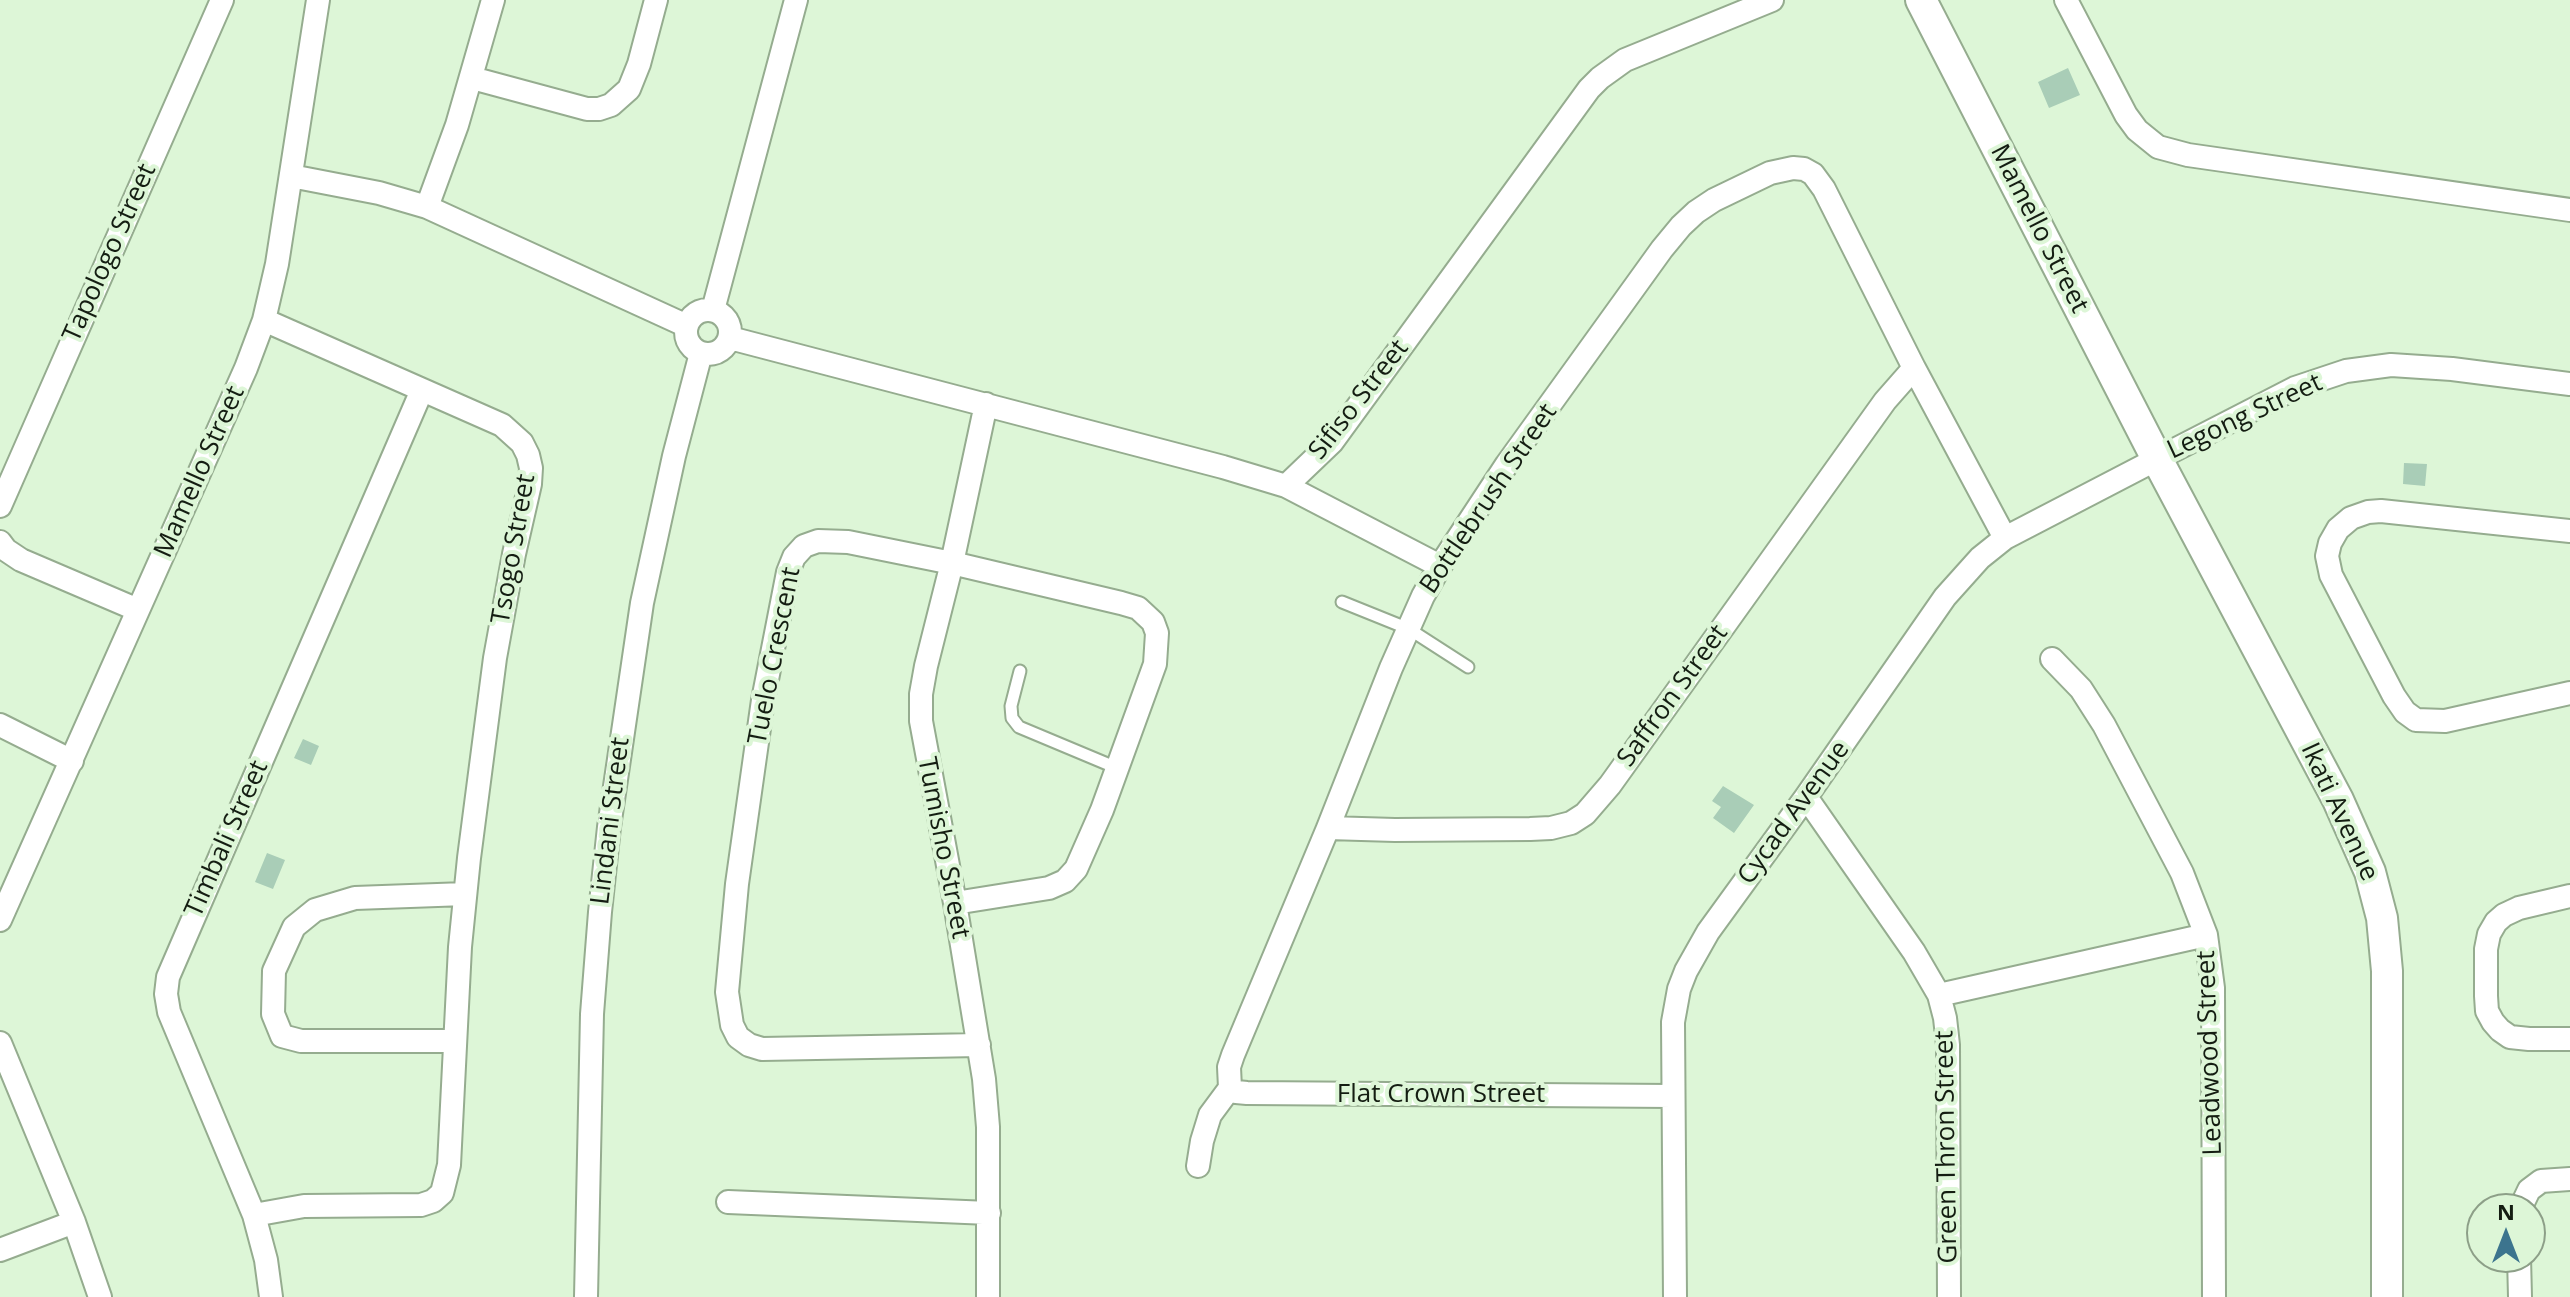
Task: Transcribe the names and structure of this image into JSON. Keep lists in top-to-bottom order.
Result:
{
  "streets": {
    "street": [
      "Mamello Street",
      "Tapologo Street",
      "Sifiso Street",
      "Legong Street",
      "Bottlebrush Street",
      "Tsogo Street",
      "Tuelo Crescent",
      "Saffron Street",
      "Ikati Avenue",
      "Cycad Avenue",
      "Lindani Street",
      "Timbali Street",
      "Tumisho Street",
      "Leadwood Street",
      "Flat Crown Street",
      "Green Thron Street"
    ]
  },
  "crossings": [
    ["Mamello Street", "Legong Street"],
    ["Mamello Street", "Tsogo Street"],
    ["Mamello Street", "Ikati Avenue"],
    ["Mamello Street", "Cycad Avenue"],
    ["Legong Street", "Ikati Avenue"],
    ["Legong Street", "Cycad Avenue"],
    ["Bottlebrush Street", "Saffron Street"],
    ["Bottlebrush Street", "Flat Crown Street"],
    ["Tsogo Street", "Timbali Street"],
    ["Tuelo Crescent", "Tumisho Street"],
    ["Ikati Avenue", "Cycad Avenue"],
    ["Cycad Avenue", "Flat Crown Street"],
    ["Cycad Avenue", "Green Thron Street"]
  ],
  "north": "top"
}
